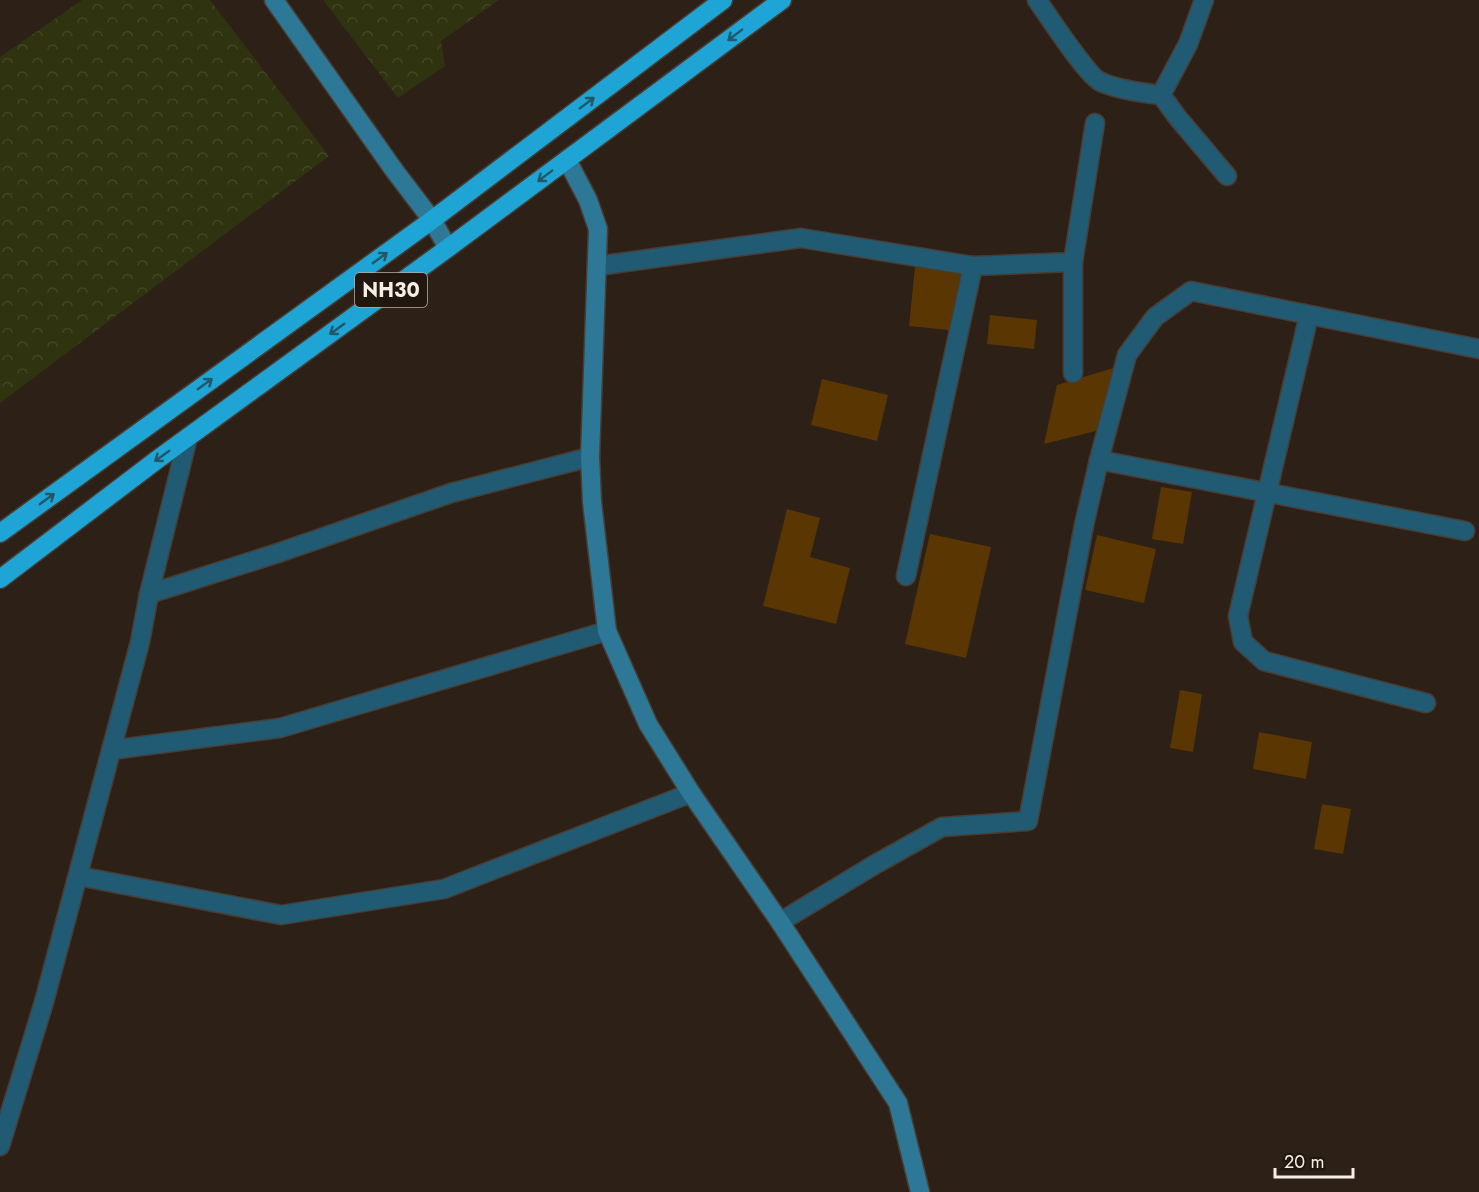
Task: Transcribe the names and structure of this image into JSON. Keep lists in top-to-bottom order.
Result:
{
  "streets": {
    "highway": ["NH30"]
  },
  "scale_bar": "20 m"
}
